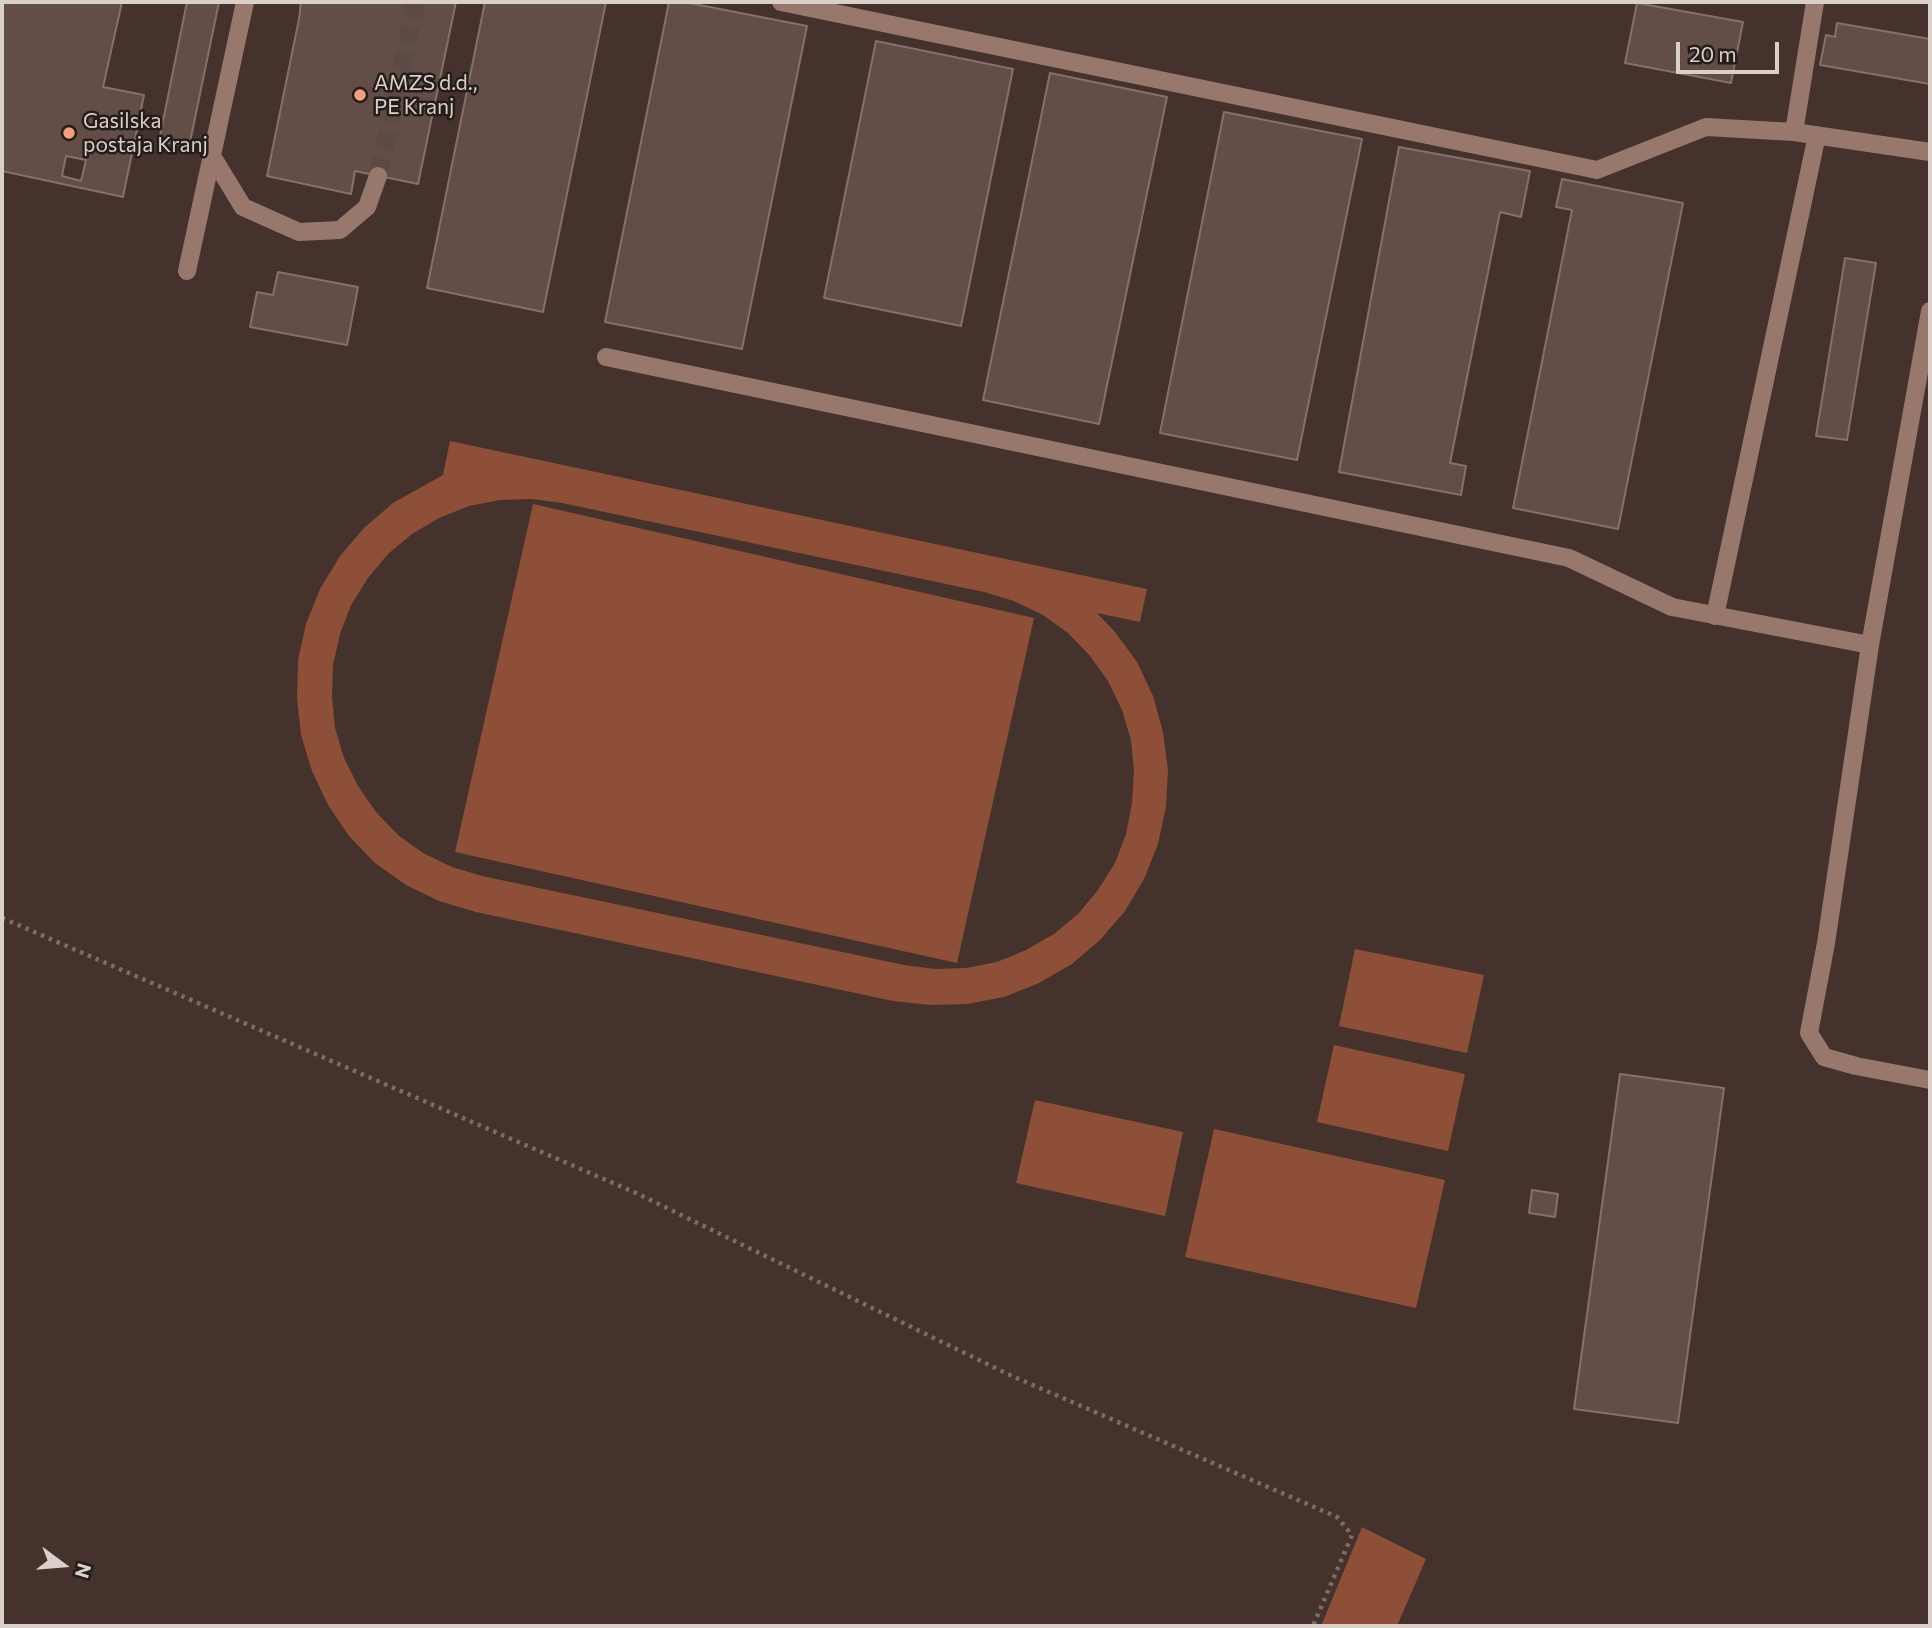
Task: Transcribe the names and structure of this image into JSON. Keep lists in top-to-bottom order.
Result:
{
  "places": ["AMZS d.d., PE Kranj", "Gasilska postaja Kranj"],
  "scale_bar": "20 m",
  "north": "right"
}
